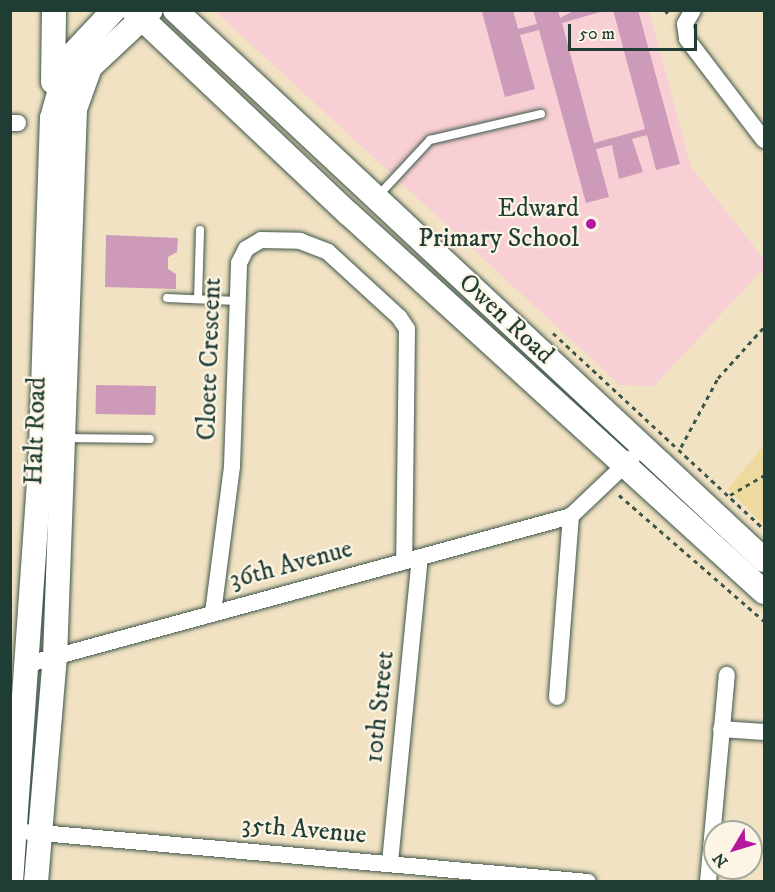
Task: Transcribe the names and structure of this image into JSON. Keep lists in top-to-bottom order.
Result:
{
  "streets": {
    "street": [
      "Owen Road",
      "Cloete Crescent",
      "Halt Road",
      "36th Avenue",
      "10th Street",
      "35th Avenue"
    ]
  },
  "crossings": [
    ["Owen Road", "Halt Road"],
    ["Owen Road", "36th Avenue"],
    ["Cloete Crescent", "36th Avenue"],
    ["Cloete Crescent", "10th Street"],
    ["Halt Road", "36th Avenue"],
    ["Halt Road", "35th Avenue"],
    ["36th Avenue", "10th Street"],
    ["10th Street", "35th Avenue"]
  ],
  "places": ["Edward Primary School"],
  "scale_bar": "50 m",
  "north": "bottom left"
}
